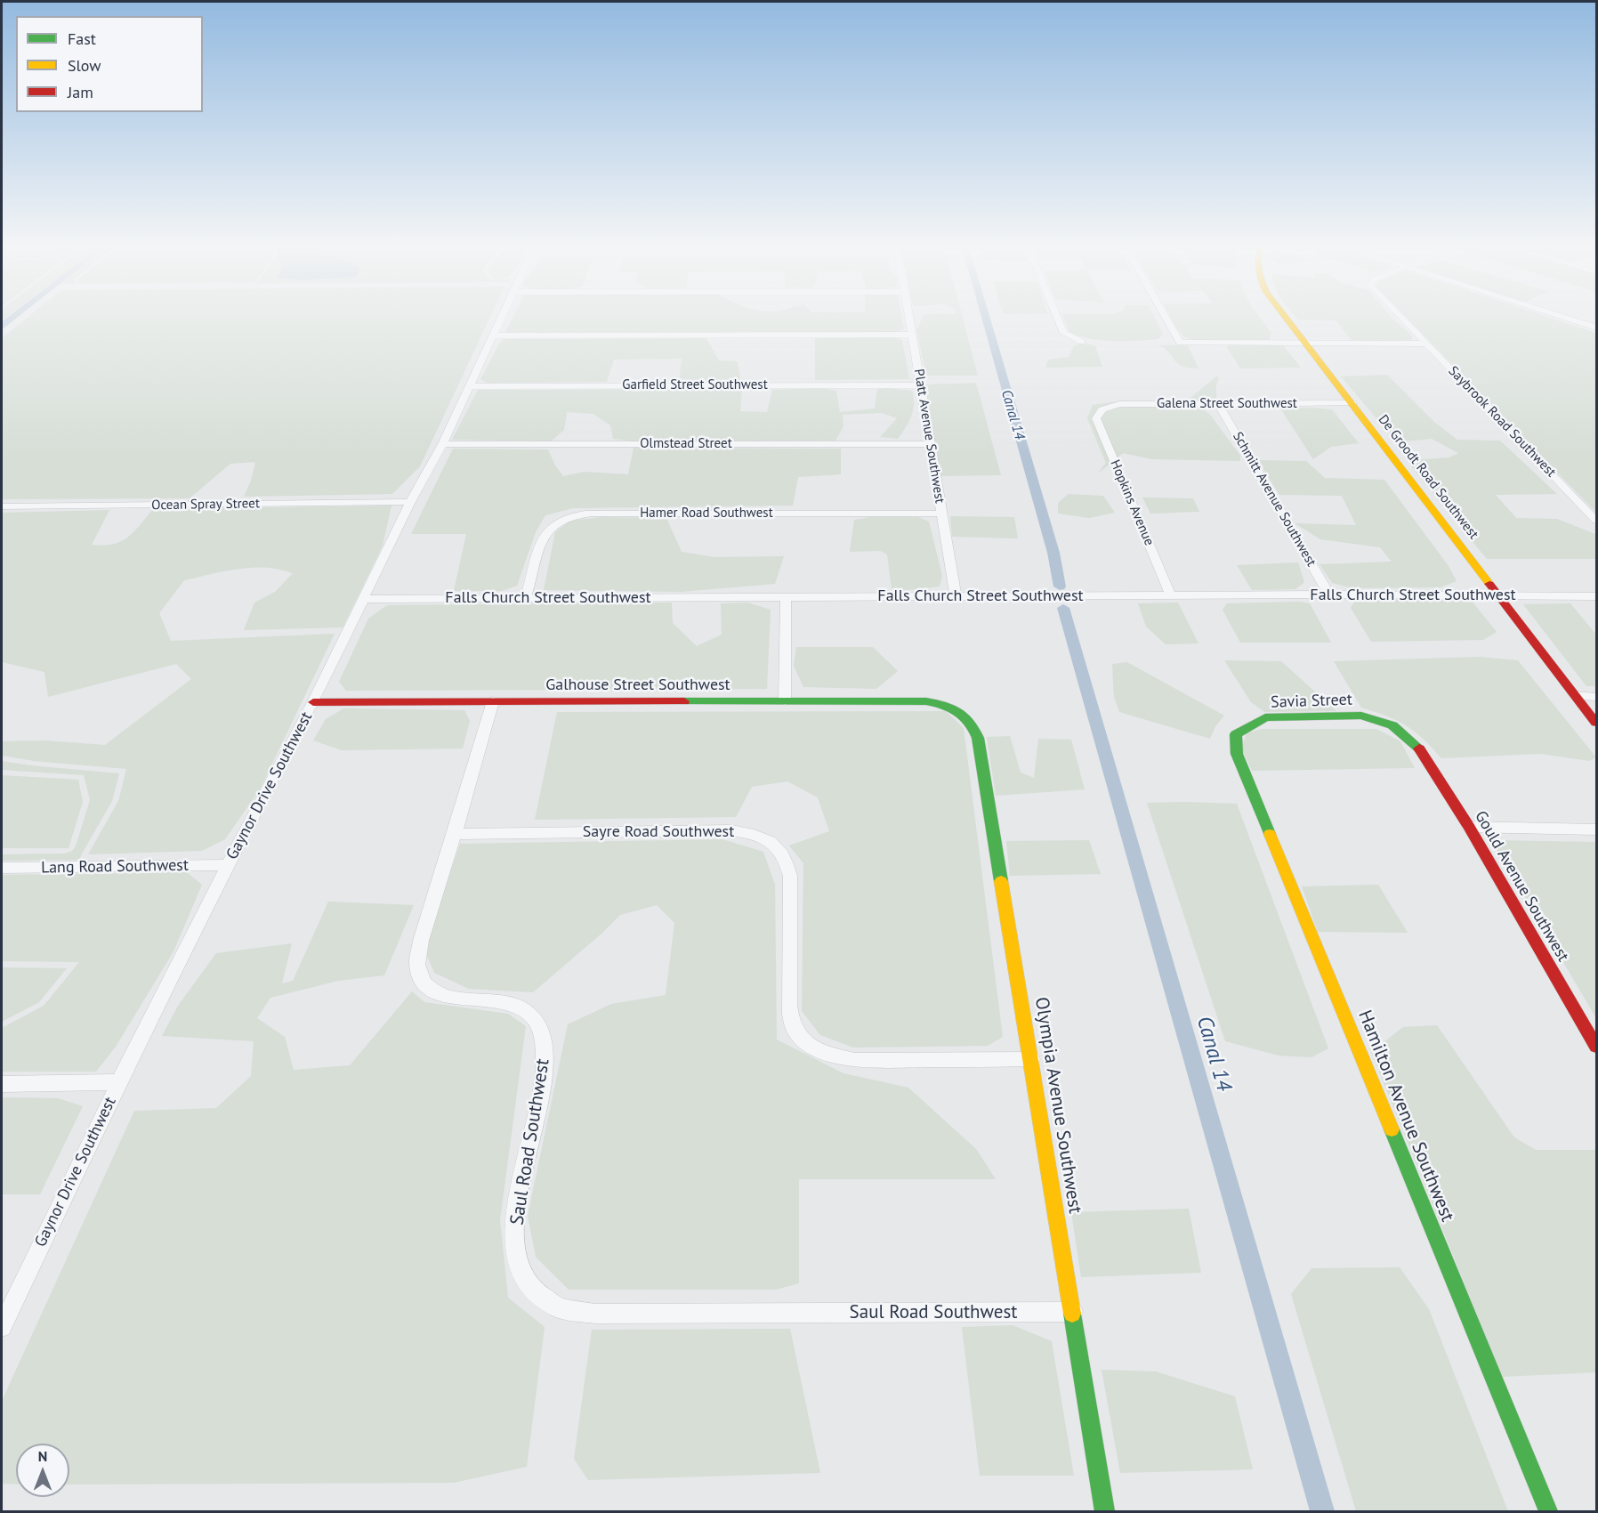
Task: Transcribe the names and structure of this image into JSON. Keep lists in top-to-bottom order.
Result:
{
  "streets": {
    "street": [
      "Garfield Street Southwest",
      "Galena Street Southwest",
      "Saybrook Road Southwest",
      "Platt Avenue Southwest",
      "Olmstead Street",
      "De Groodt Road Southwest",
      "Schmitt Avenue Southwest",
      "Hopkins Avenue",
      "Ocean Spray Street",
      "Hamer Road Southwest",
      "Falls Church Street Southwest",
      "Galhouse Street Southwest",
      "Savia Street",
      "Gaynor Drive Southwest",
      "Sayre Road Southwest",
      "Lang Road Southwest",
      "Gould Avenue Southwest",
      "Olympia Avenue Southwest",
      "Hamilton Avenue Southwest",
      "Saul Road Southwest"
    ]
  },
  "crossings": [
    ["Garfield Street Southwest", "Platt Avenue Southwest"],
    ["Garfield Street Southwest", "Gaynor Drive Southwest"],
    ["Galena Street Southwest", "De Groodt Road Southwest"],
    ["Galena Street Southwest", "Schmitt Avenue Southwest"],
    ["Galena Street Southwest", "Hopkins Avenue"],
    ["Platt Avenue Southwest", "Olmstead Street"],
    ["Platt Avenue Southwest", "Hamer Road Southwest"],
    ["Platt Avenue Southwest", "Falls Church Street Southwest"],
    ["Olmstead Street", "Gaynor Drive Southwest"],
    ["De Groodt Road Southwest", "Falls Church Street Southwest"],
    ["Schmitt Avenue Southwest", "Falls Church Street Southwest"],
    ["Hopkins Avenue", "Falls Church Street Southwest"],
    ["Ocean Spray Street", "Gaynor Drive Southwest"],
    ["Hamer Road Southwest", "Falls Church Street Southwest"],
    ["Falls Church Street Southwest", "Gaynor Drive Southwest"],
    ["Galhouse Street Southwest", "Gaynor Drive Southwest"],
    ["Galhouse Street Southwest", "Olympia Avenue Southwest"],
    ["Galhouse Street Southwest", "Saul Road Southwest"],
    ["Savia Street", "Gould Avenue Southwest"],
    ["Savia Street", "Hamilton Avenue Southwest"],
    ["Gaynor Drive Southwest", "Lang Road Southwest"],
    ["Sayre Road Southwest", "Olympia Avenue Southwest"],
    ["Sayre Road Southwest", "Saul Road Southwest"],
    ["Olympia Avenue Southwest", "Saul Road Southwest"]
  ],
  "water": ["Canal 14"],
  "legend": ["Fast", "Slow", "Jam"],
  "north": "top"
}
